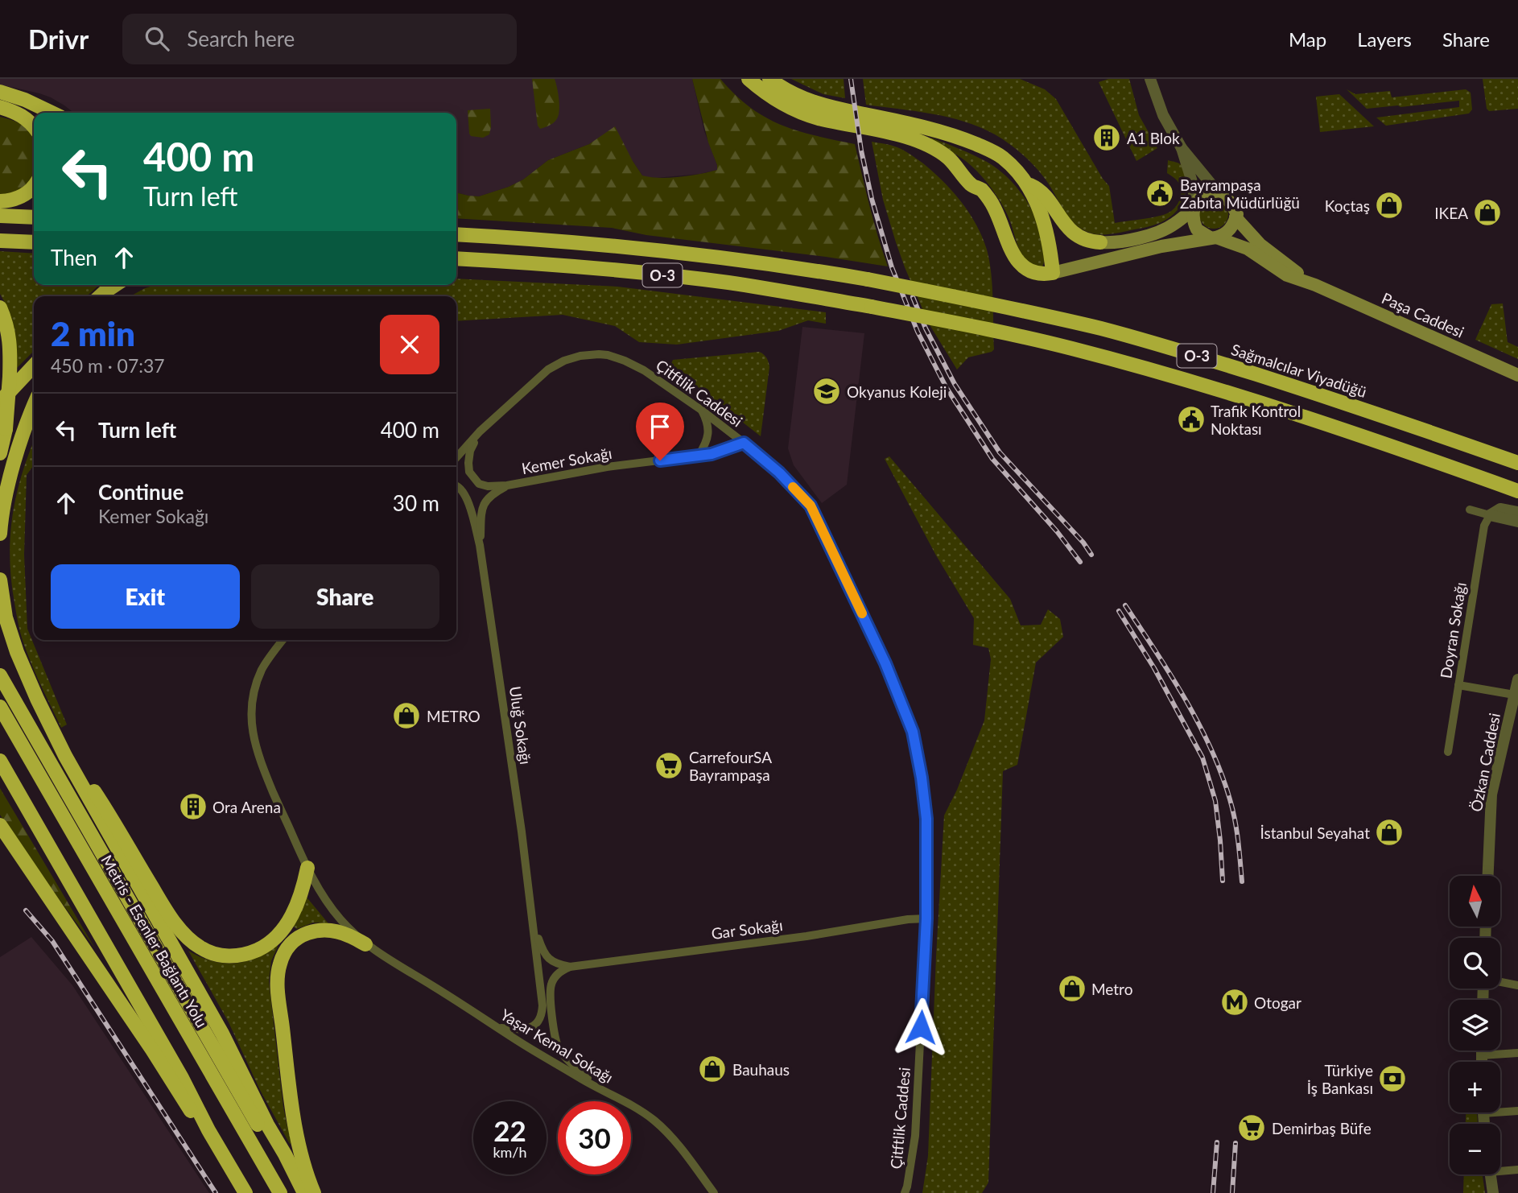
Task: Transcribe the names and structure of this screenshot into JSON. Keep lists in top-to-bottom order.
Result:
{
  "streets": {
    "highway": ["O-3", "Sağmalcılar Viyadüğü", "Metris - Esenler Bağlantı Yolu"],
    "main road": ["Paşa Caddesi"],
    "street": [
      "Çitftlik Caddesi",
      "Kemer Sokağı",
      "Doyran Sokağı",
      "Uluğ Sokağı",
      "Özkan Caddesi",
      "Gar Sokağı",
      "Yaşar Kemal Sokağı"
    ]
  },
  "crossings": [
    ["Çitftlik Caddesi", "Kemer Sokağı"],
    ["Çitftlik Caddesi", "Gar Sokağı"]
  ],
  "places": {
    "building": ["A1 Blok", "Ora Arena"],
    "public building": ["Bayrampaşa Zabıta Müdürlüğü", "Trafik Kontrol Noktası"],
    "shop": [
      "Koçtaş",
      "IKEA",
      "METRO",
      "İstanbul Seyahat",
      "Metro",
      "Bauhaus"
    ],
    "school or university": ["Okyanus Koleji"],
    "supermarket": ["CarrefourSA Bayrampaşa", "Demirbaş Büfe"],
    "metro station": ["Otogar"],
    "bank": ["Türkiye İş Bankası"]
  },
  "north": "top",
  "page": {
    "header": "Drivr",
    "search": "Search here",
    "nav": ["Map", "Layers", "Share"],
    "turn": ["400 m", "Turn left"],
    "then": "Then",
    "heading": ["2 min", "450 m · 07:37"],
    "list": [
      {
        "name": "Turn left",
        "value": "400 m"
      },
      {
        "name": "Continue",
        "note": "Kemer Sokağı",
        "value": "30 m"
      }
    ],
    "buttons": ["Exit", "Share"],
    "map_buttons": ["+", "−"],
    "speed": "22 km/h",
    "limit": "30"
  }
}
